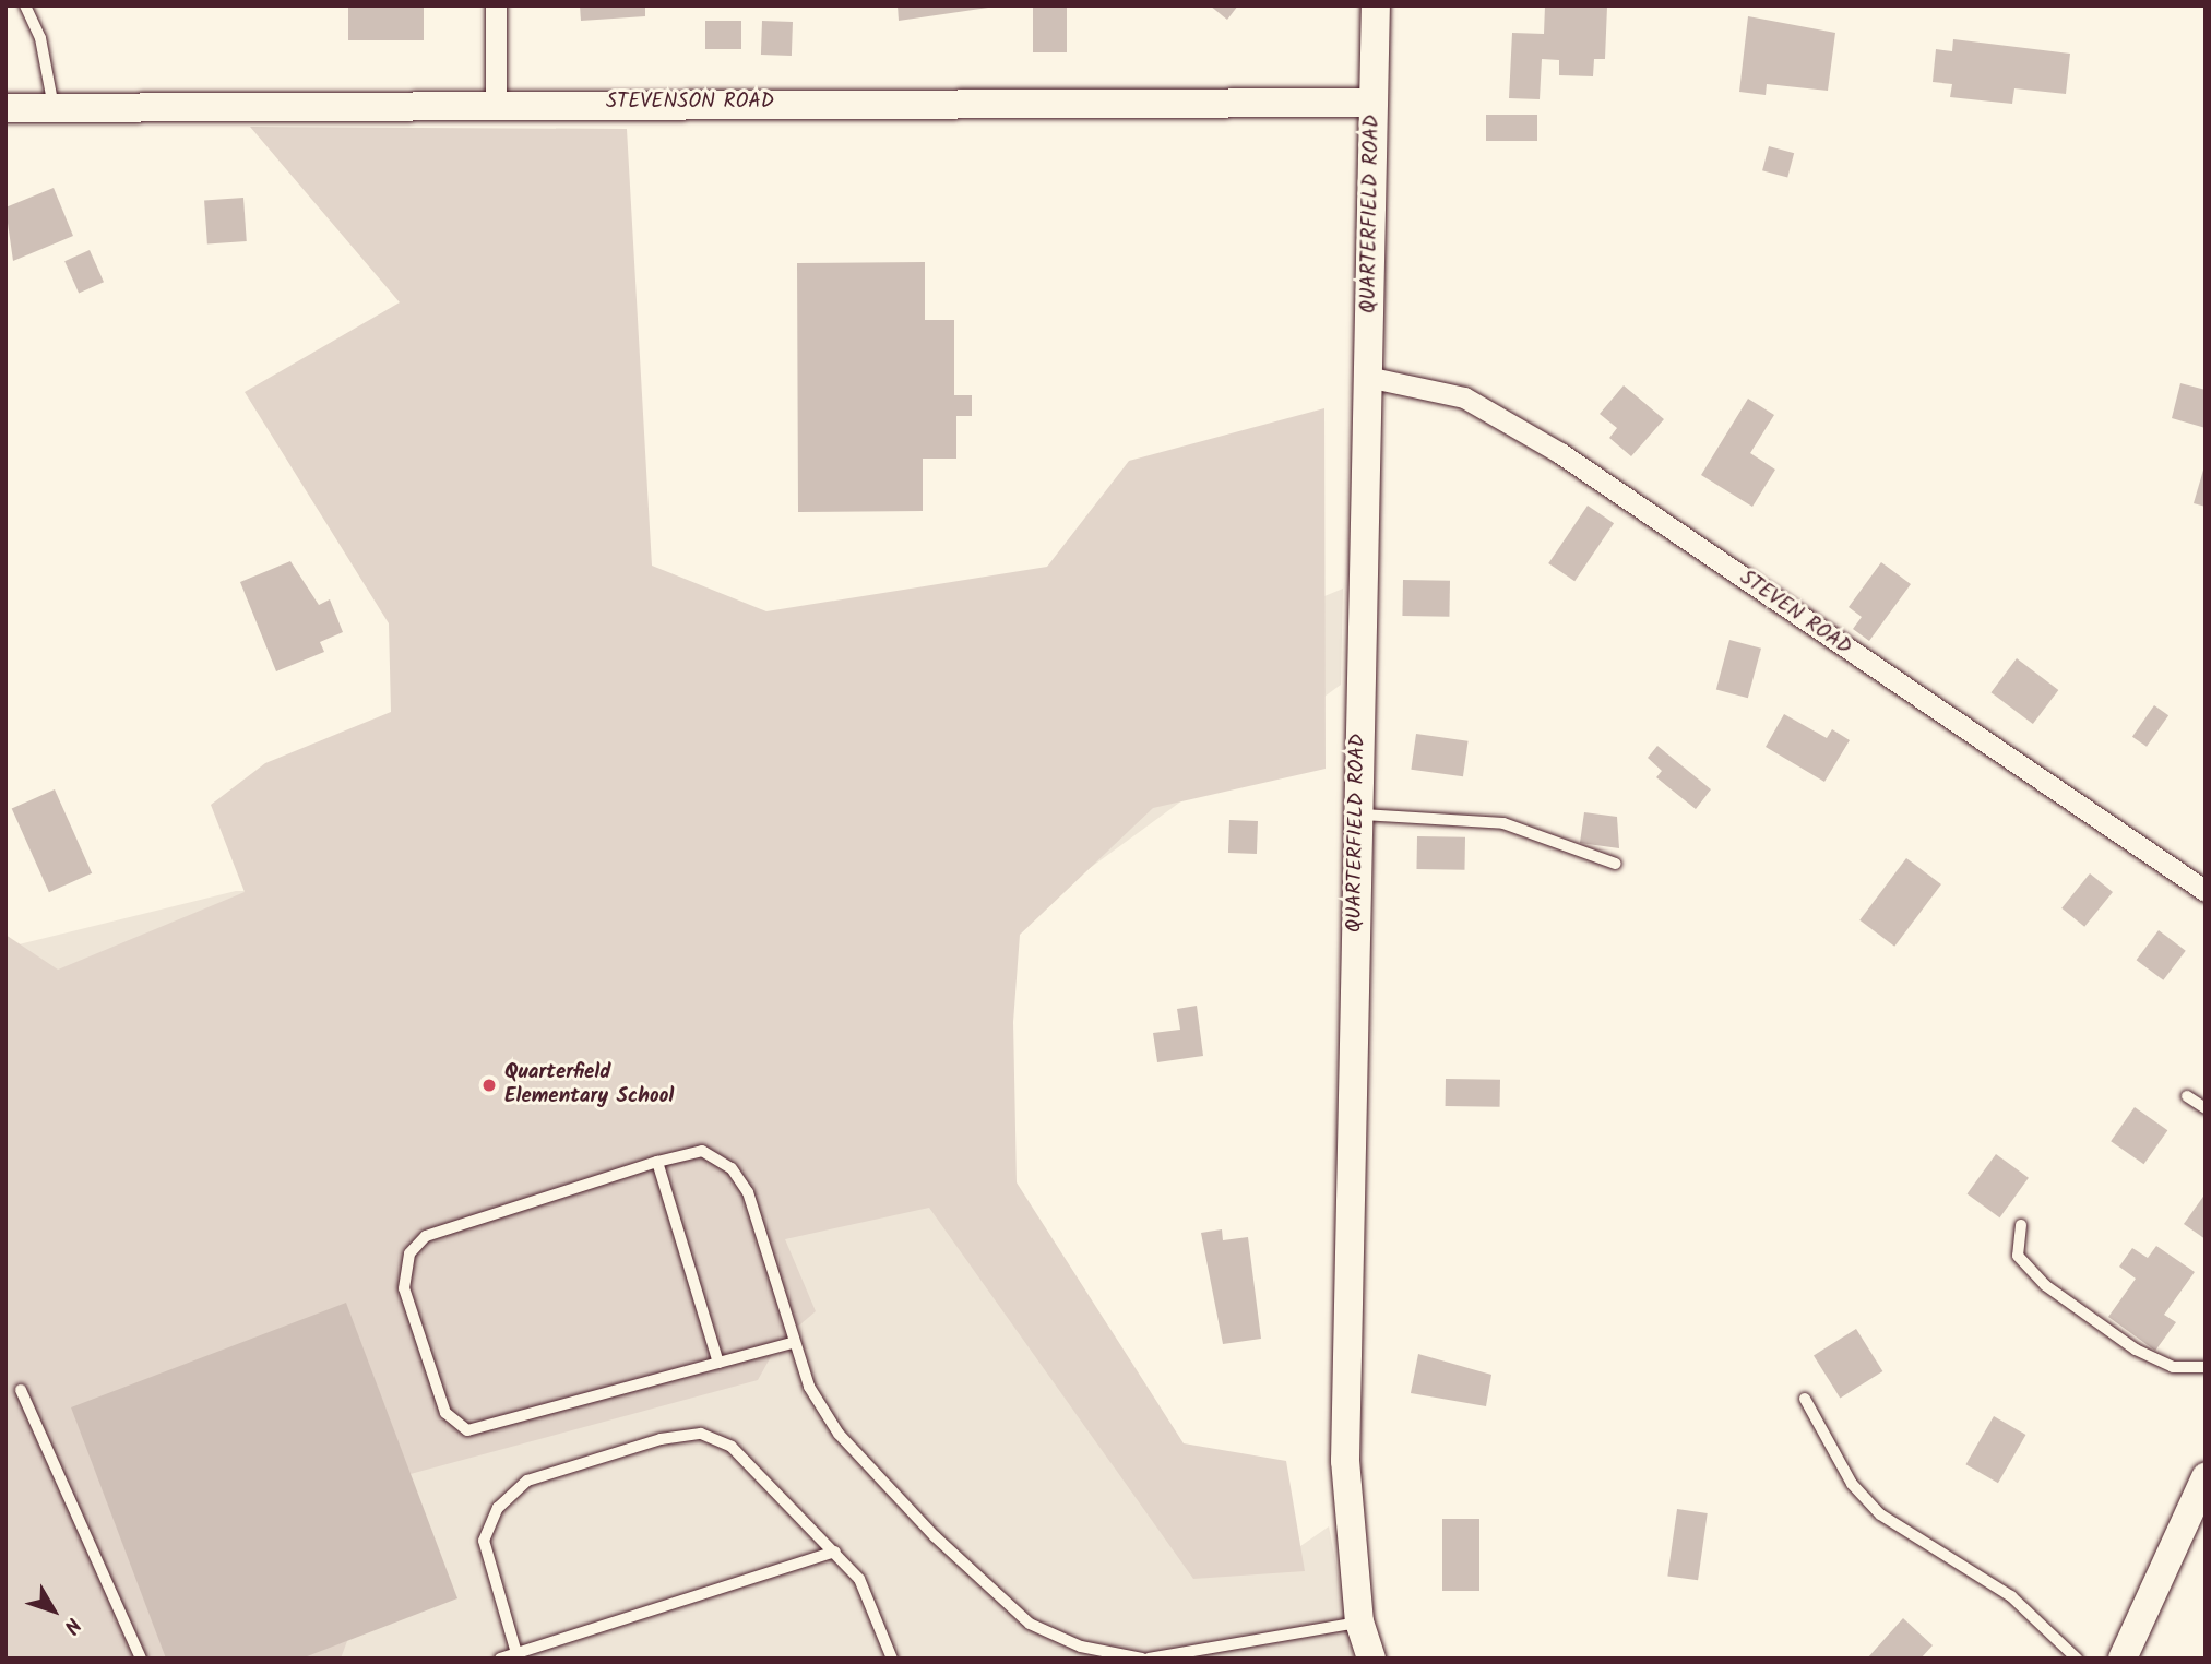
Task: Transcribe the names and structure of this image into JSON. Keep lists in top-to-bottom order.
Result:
{
  "streets": {
    "street": ["STEVENSON ROAD", "QUARTERFIELD ROAD", "STEVEN ROAD"]
  },
  "crossings": [
    ["STEVENSON ROAD", "QUARTERFIELD ROAD"],
    ["QUARTERFIELD ROAD", "STEVEN ROAD"]
  ],
  "places": ["Quarterfield Elementary School"],
  "north": "bottom right"
}
